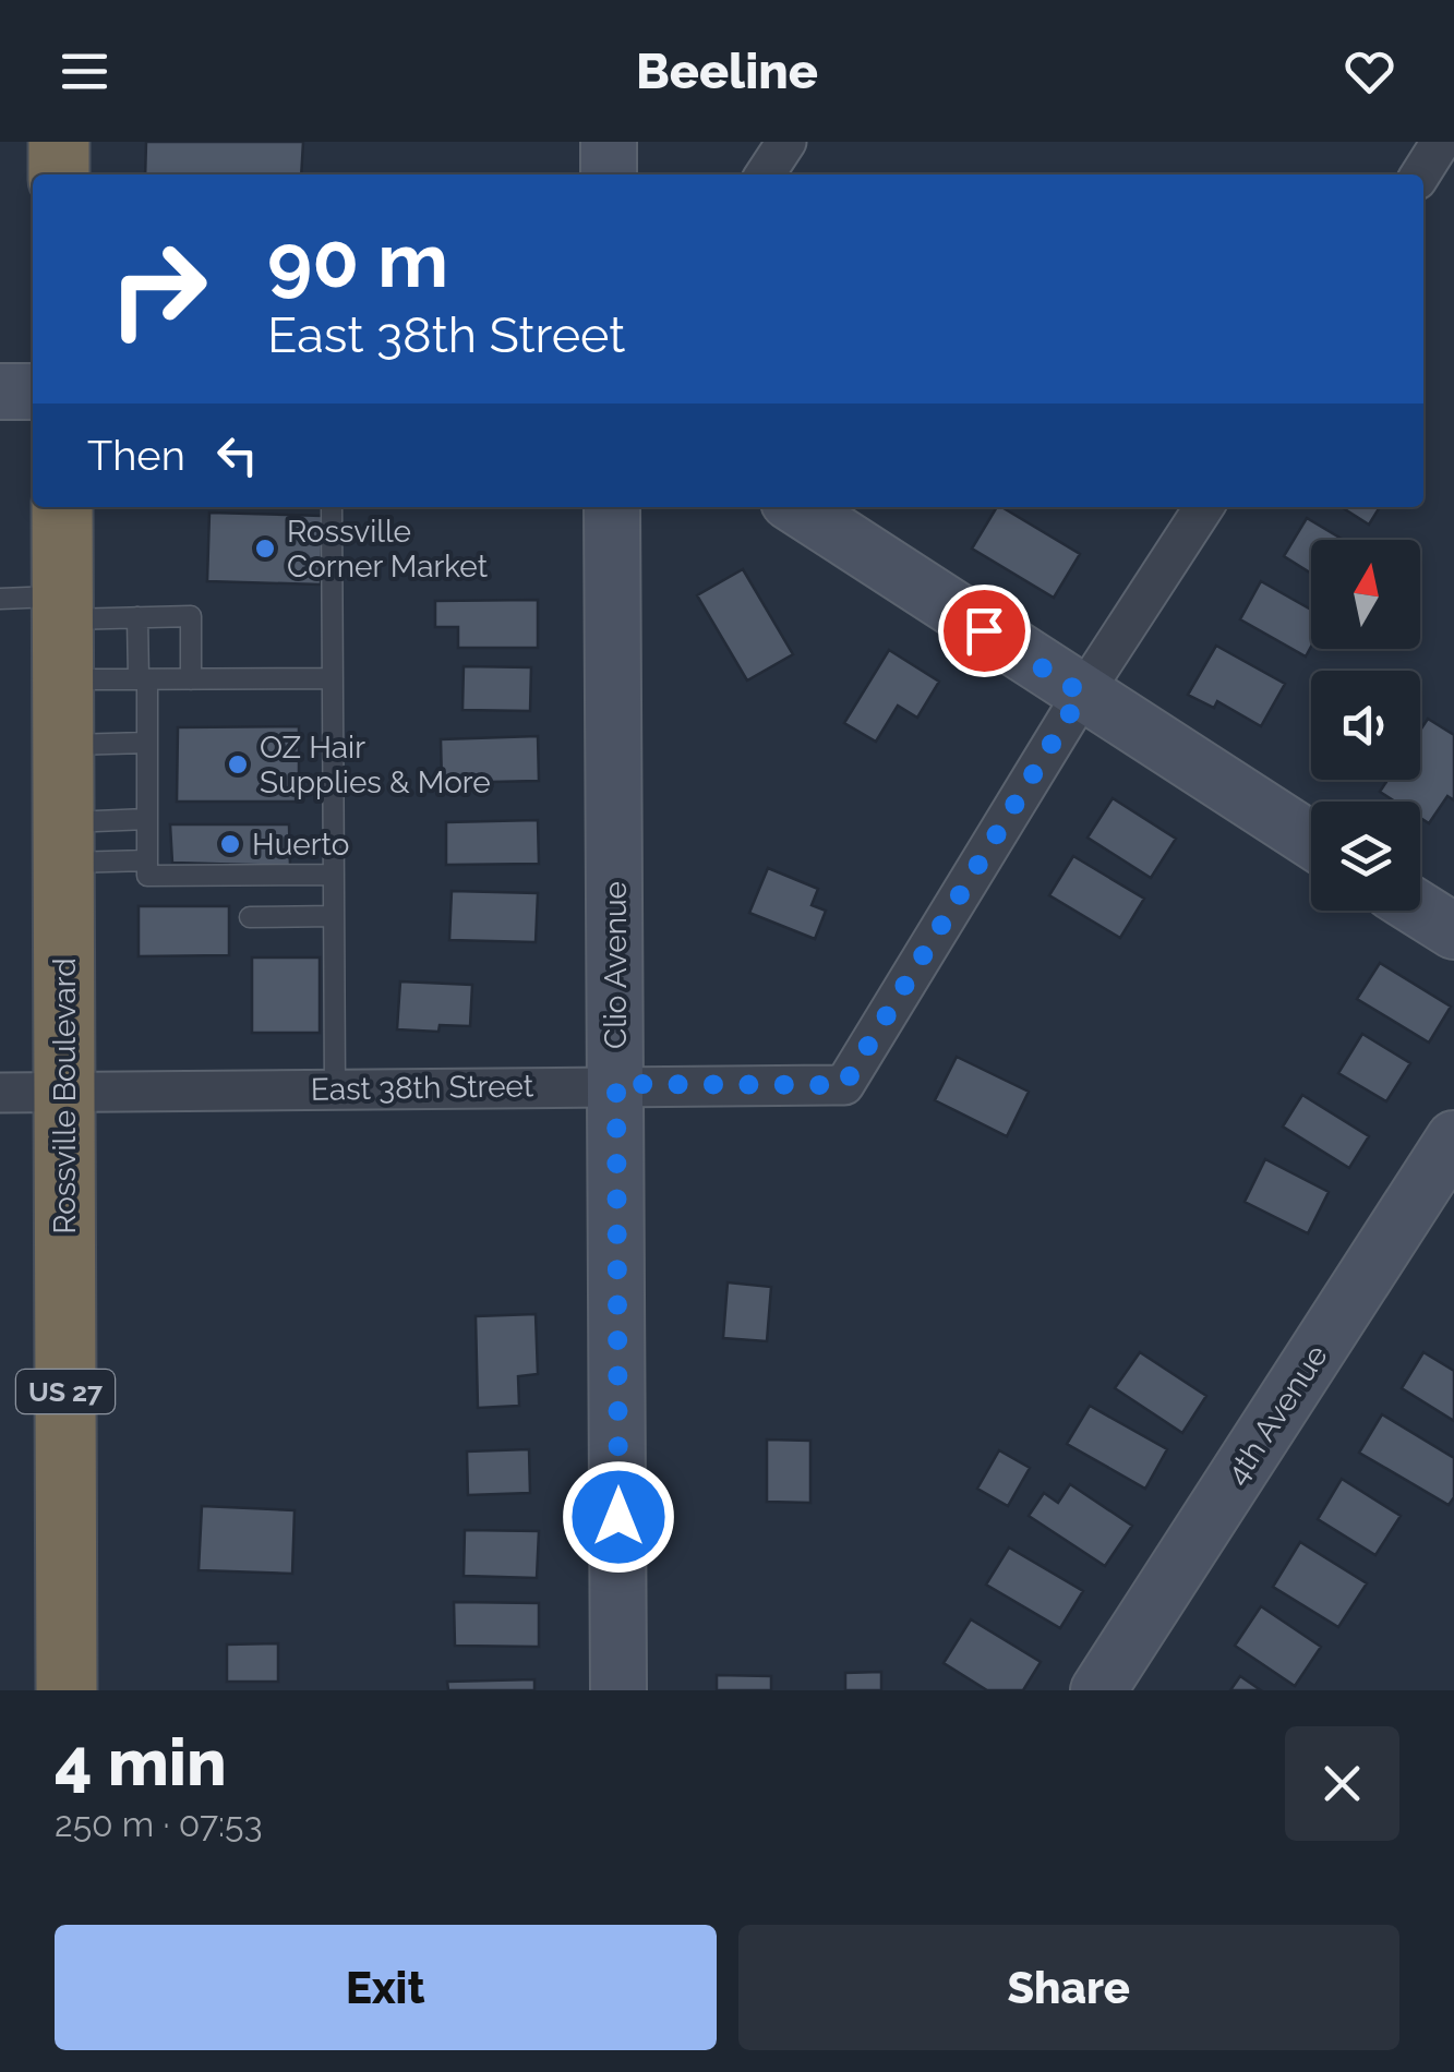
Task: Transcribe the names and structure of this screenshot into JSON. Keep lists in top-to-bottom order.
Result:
{
  "streets": {
    "highway": ["Rossville Boulevard", "US 27"],
    "street": ["Clio Avenue", "East 38th Street", "4th Avenue"]
  },
  "crossings": [
    ["Clio Avenue", "East 38th Street"],
    ["East 38th Street", "Rossville Boulevard"]
  ],
  "places": ["Rossville Corner Market", "OZ Hair Supplies & More", "Huerto"],
  "north": "top",
  "page": {
    "header": "Beeline",
    "turn": ["90 m", "East 38th Street"],
    "then": "Then",
    "heading": ["4 min", "250 m · 07:53"],
    "buttons": ["Exit", "Share"]
  }
}
